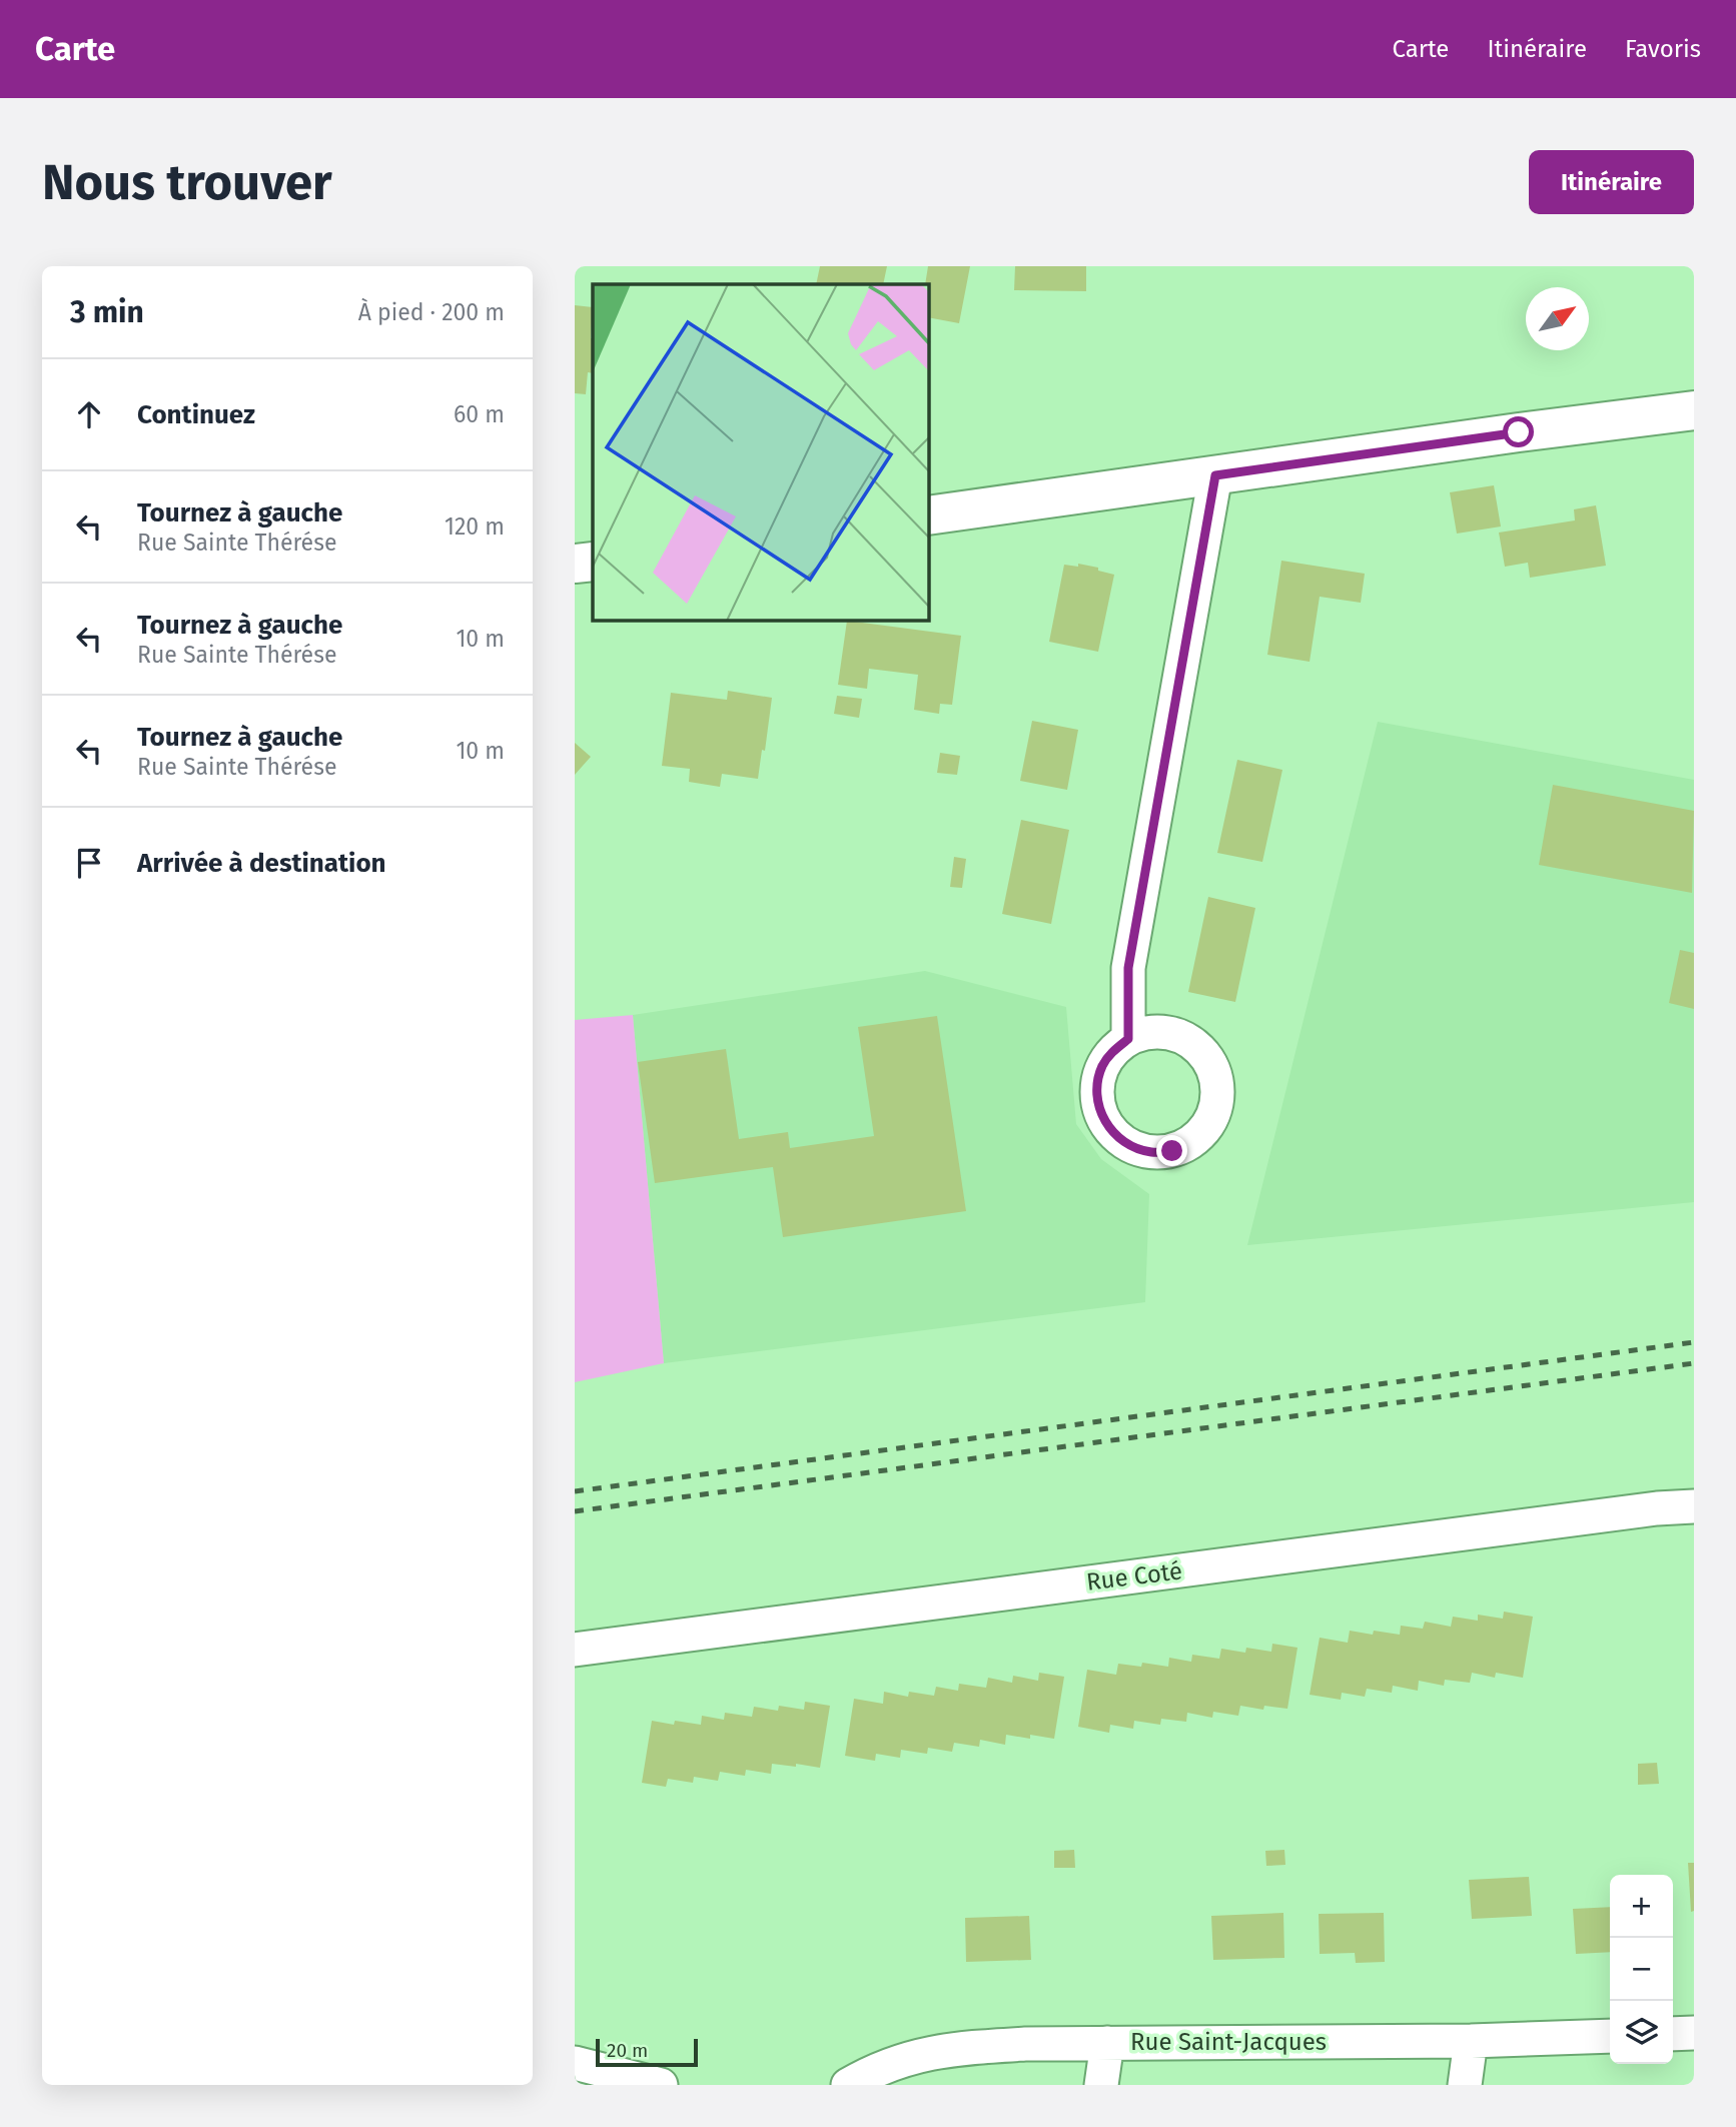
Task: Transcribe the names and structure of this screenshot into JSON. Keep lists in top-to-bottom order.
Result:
{
  "streets": {
    "street": ["Rue Coté", "Rue Saint-Jacques"]
  },
  "scale_bar": "20 m",
  "north": "top right",
  "page": {
    "header": "Carte",
    "nav": ["Carte", "Itinéraire", "Favoris"],
    "buttons": "Itinéraire",
    "title": "Nous trouver",
    "heading": ["3 min", "À pied · 200 m"],
    "list": [
      ["Continuez", "60 m"],
      ["Tournez à gauche", "Rue Sainte Thérése", "120 m"],
      ["Tournez à gauche", "Rue Sainte Thérése", "10 m"],
      ["Tournez à gauche", "Rue Sainte Thérése", "10 m"],
      "Arrivée à destination"
    ],
    "map_buttons": ["+", "−"],
    "scale": "20 m"
  }
}
